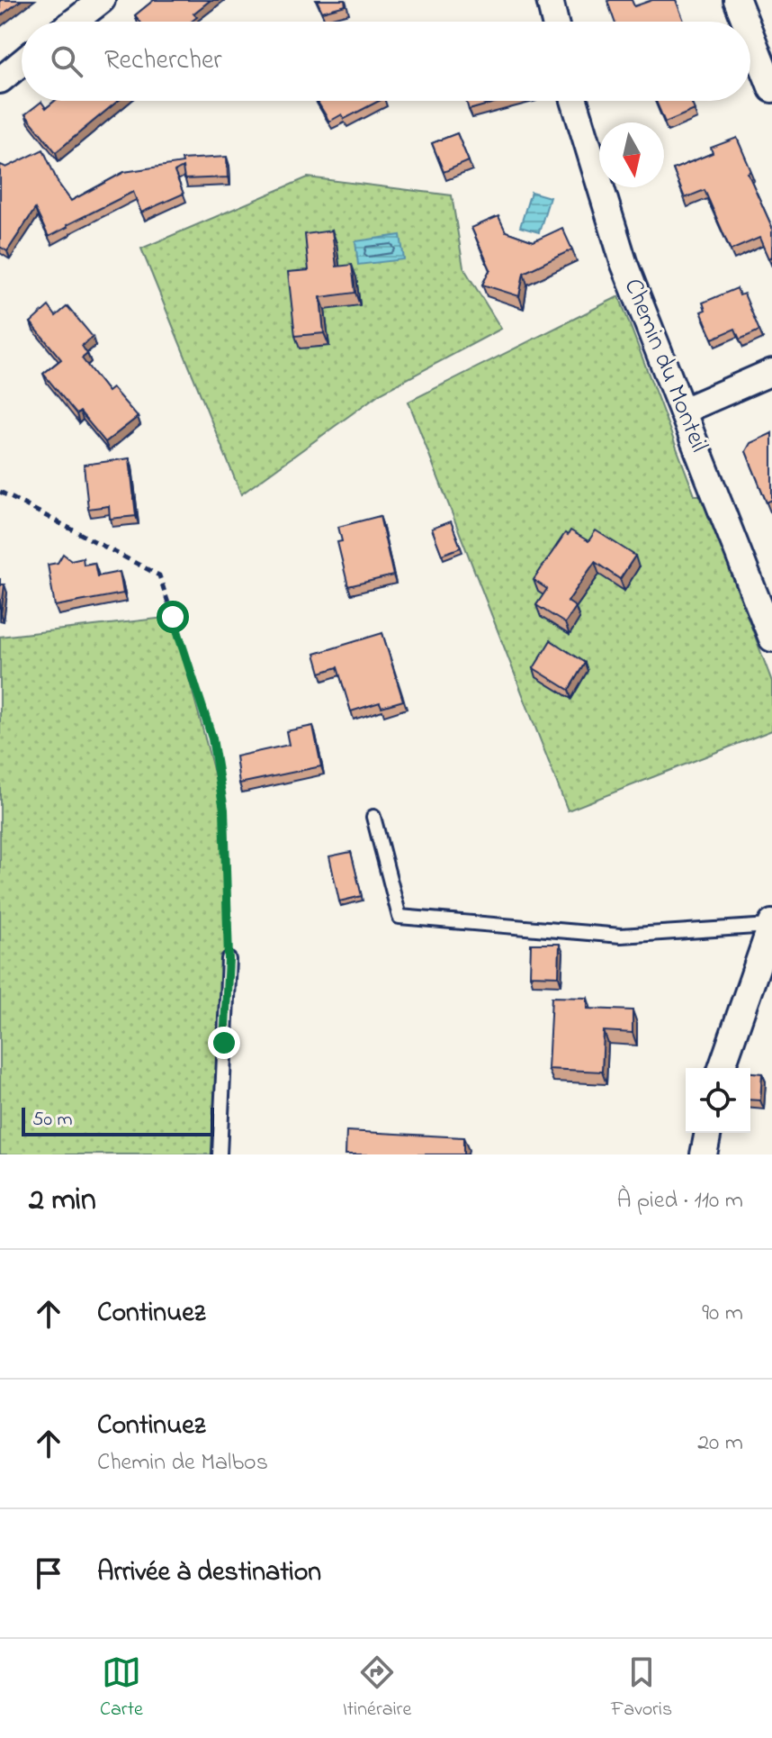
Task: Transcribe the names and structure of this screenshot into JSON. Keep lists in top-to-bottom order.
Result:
{
  "streets": {
    "street": ["Chemin du Monteil"]
  },
  "scale_bar": "50 m",
  "north": "bottom",
  "page": {
    "search": "Rechercher",
    "scale": "50 m",
    "heading": ["2 min", "À pied · 110 m"],
    "list": [
      ["Continuez", "90 m"],
      ["Continuez", "Chemin de Malbos", "20 m"],
      "Arrivée à destination"
    ],
    "nav": ["Carte", "Itinéraire", "Favoris"]
  }
}
